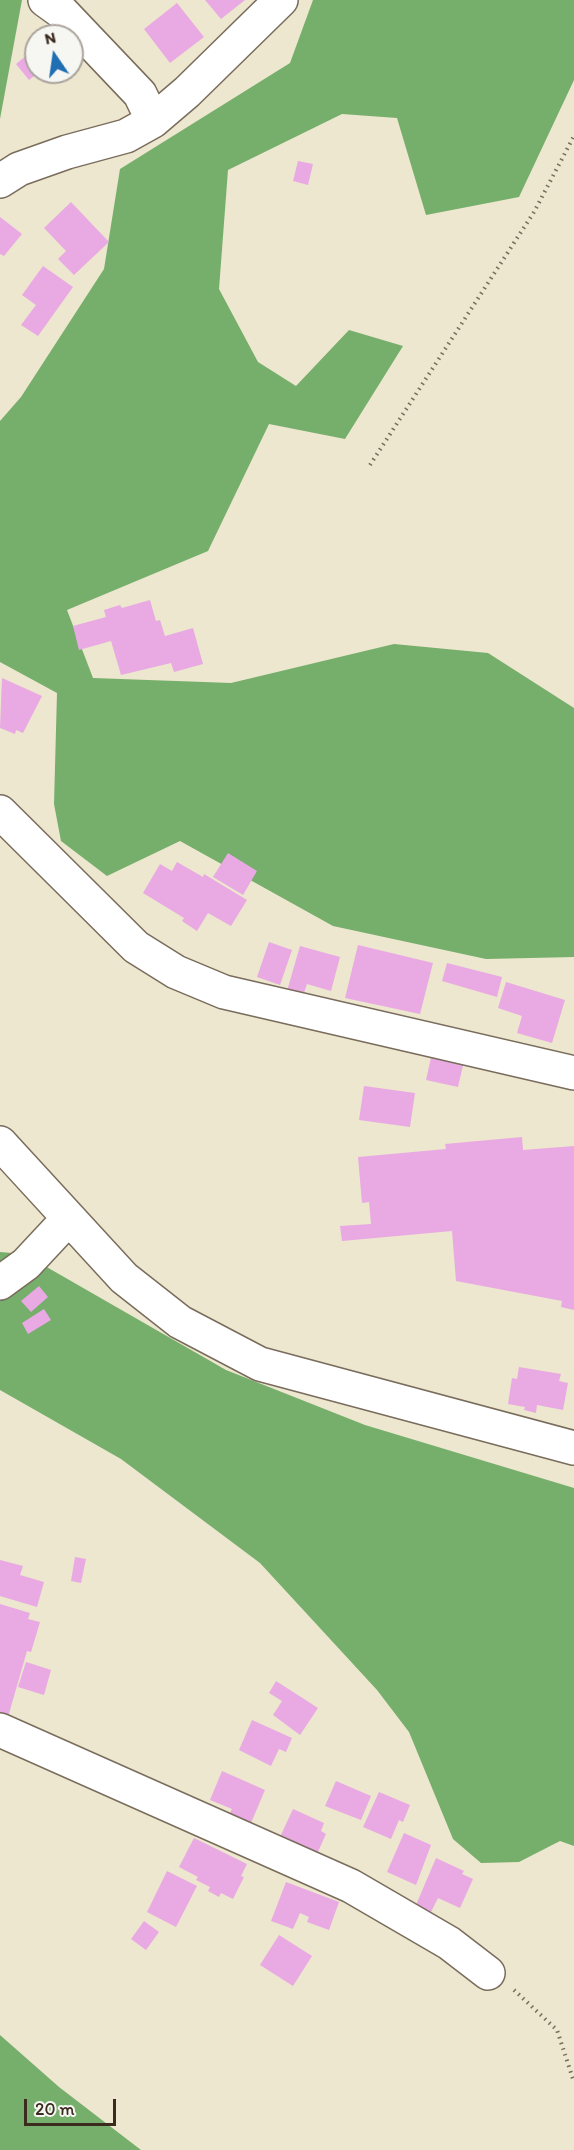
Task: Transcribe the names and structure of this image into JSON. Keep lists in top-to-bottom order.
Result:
{
  "scale_bar": "20 m",
  "north": "top"
}
